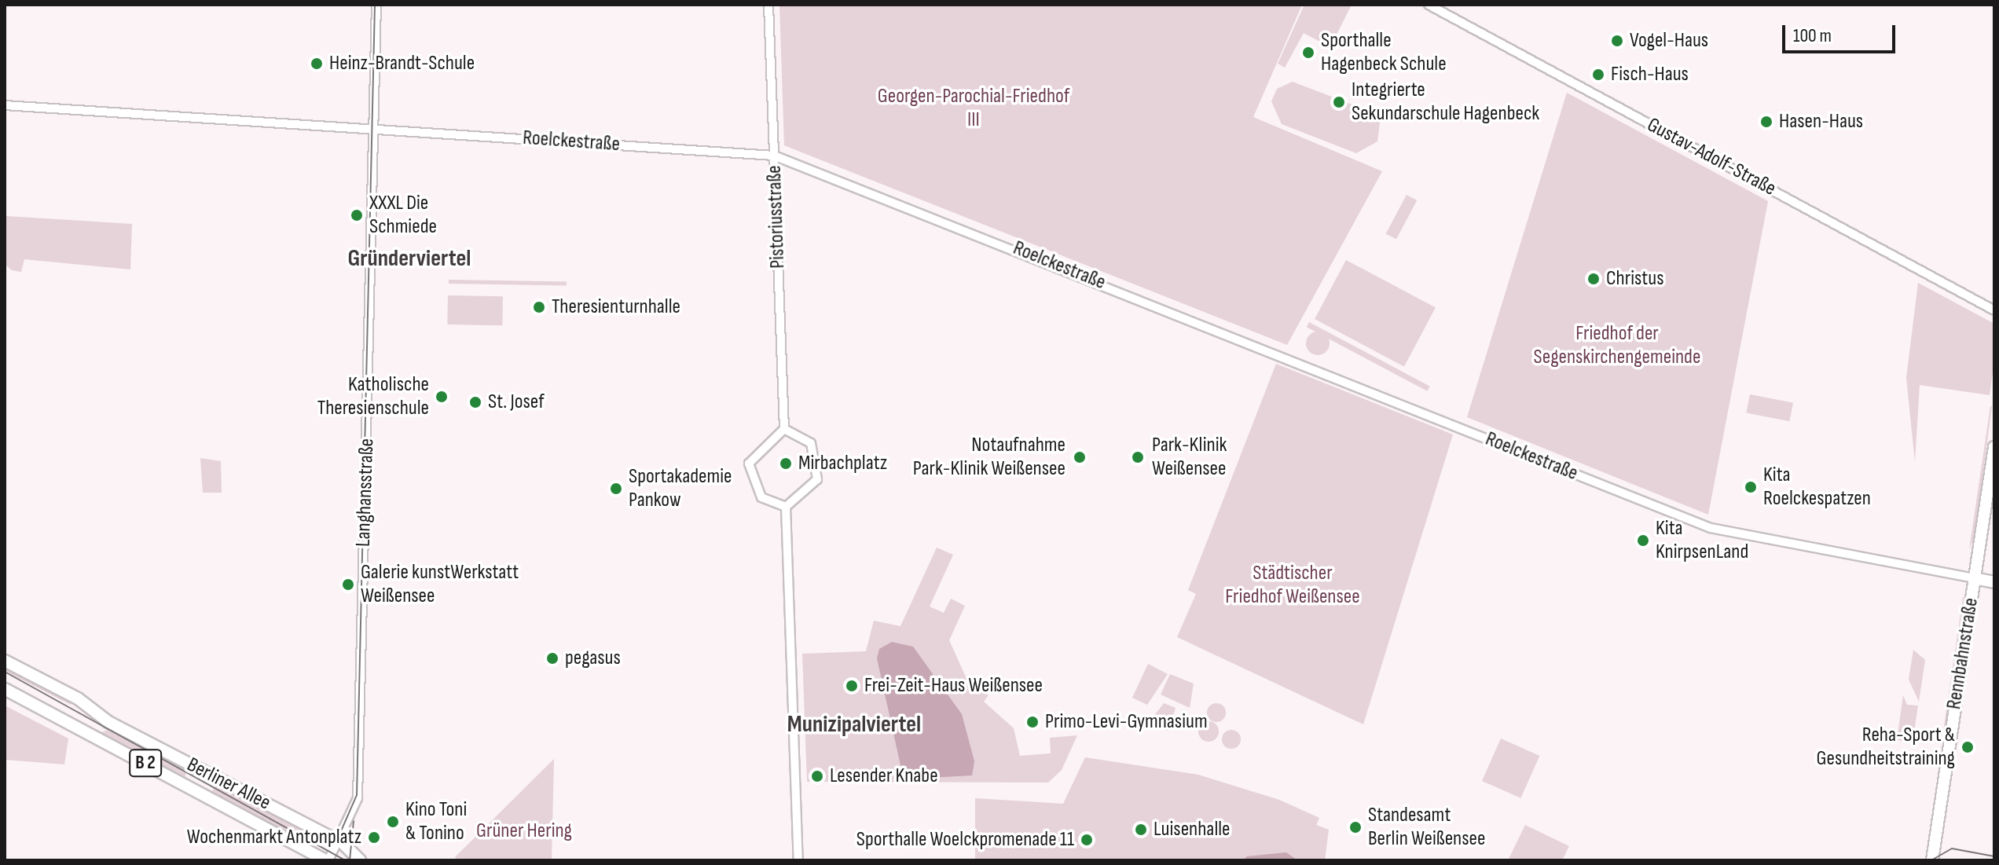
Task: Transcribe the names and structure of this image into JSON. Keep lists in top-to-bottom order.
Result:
{
  "streets": {
    "main road": [
      "Roelckestraße",
      "Rennbahnstraße",
      "B 2",
      "Berliner Allee"
    ],
    "street": ["Gustav-Adolf-Straße", "Pistoriusstraße", "Langhansstraße"]
  },
  "crossings": [
    ["Roelckestraße", "Pistoriusstraße"],
    ["Roelckestraße", "Langhansstraße"],
    ["Roelckestraße", "Rennbahnstraße"],
    ["Langhansstraße", "Berliner Allee"]
  ],
  "districts": ["Gründerviertel", "Munizipalviertel"],
  "parks": [
    "Georgen-Parochial-Friedhof III",
    "Friedhof der Segenskirchengemeinde",
    "Städtischer Friedhof Weißensee",
    "Grüner Hering"
  ],
  "places": [
    "Vogel-Haus",
    "Sporthalle Hagenbeck Schule",
    "Heinz-Brandt-Schule",
    "Fisch-Haus",
    "Integrierte Sekundarschule Hagenbeck",
    "Hasen-Haus",
    "XXXL Die Schmiede",
    "Christus",
    "Theresienturnhalle",
    "Katholische Theresienschule",
    "St. Josef",
    "Notaufnahme Park-Klinik Weißensee",
    "Park-Klinik Weißensee",
    "Mirbachplatz",
    "Kita Roelckespatzen",
    "Sportakademie Pankow",
    "Kita KnirpsenLand",
    "Galerie kunstWerkstatt Weißensee",
    "pegasus",
    "Frei-Zeit-Haus Weißensee",
    "Primo-Levi-Gymnasium",
    "Reha-Sport & Gesundheitstraining",
    "Lesender Knabe",
    "Kino Toni & Tonino",
    "Standesamt Berlin Weißensee",
    "Luisenhalle",
    "Wochenmarkt Antonplatz",
    "Sporthalle Woelckpromenade 11"
  ],
  "scale_bar": "100 m"
}
